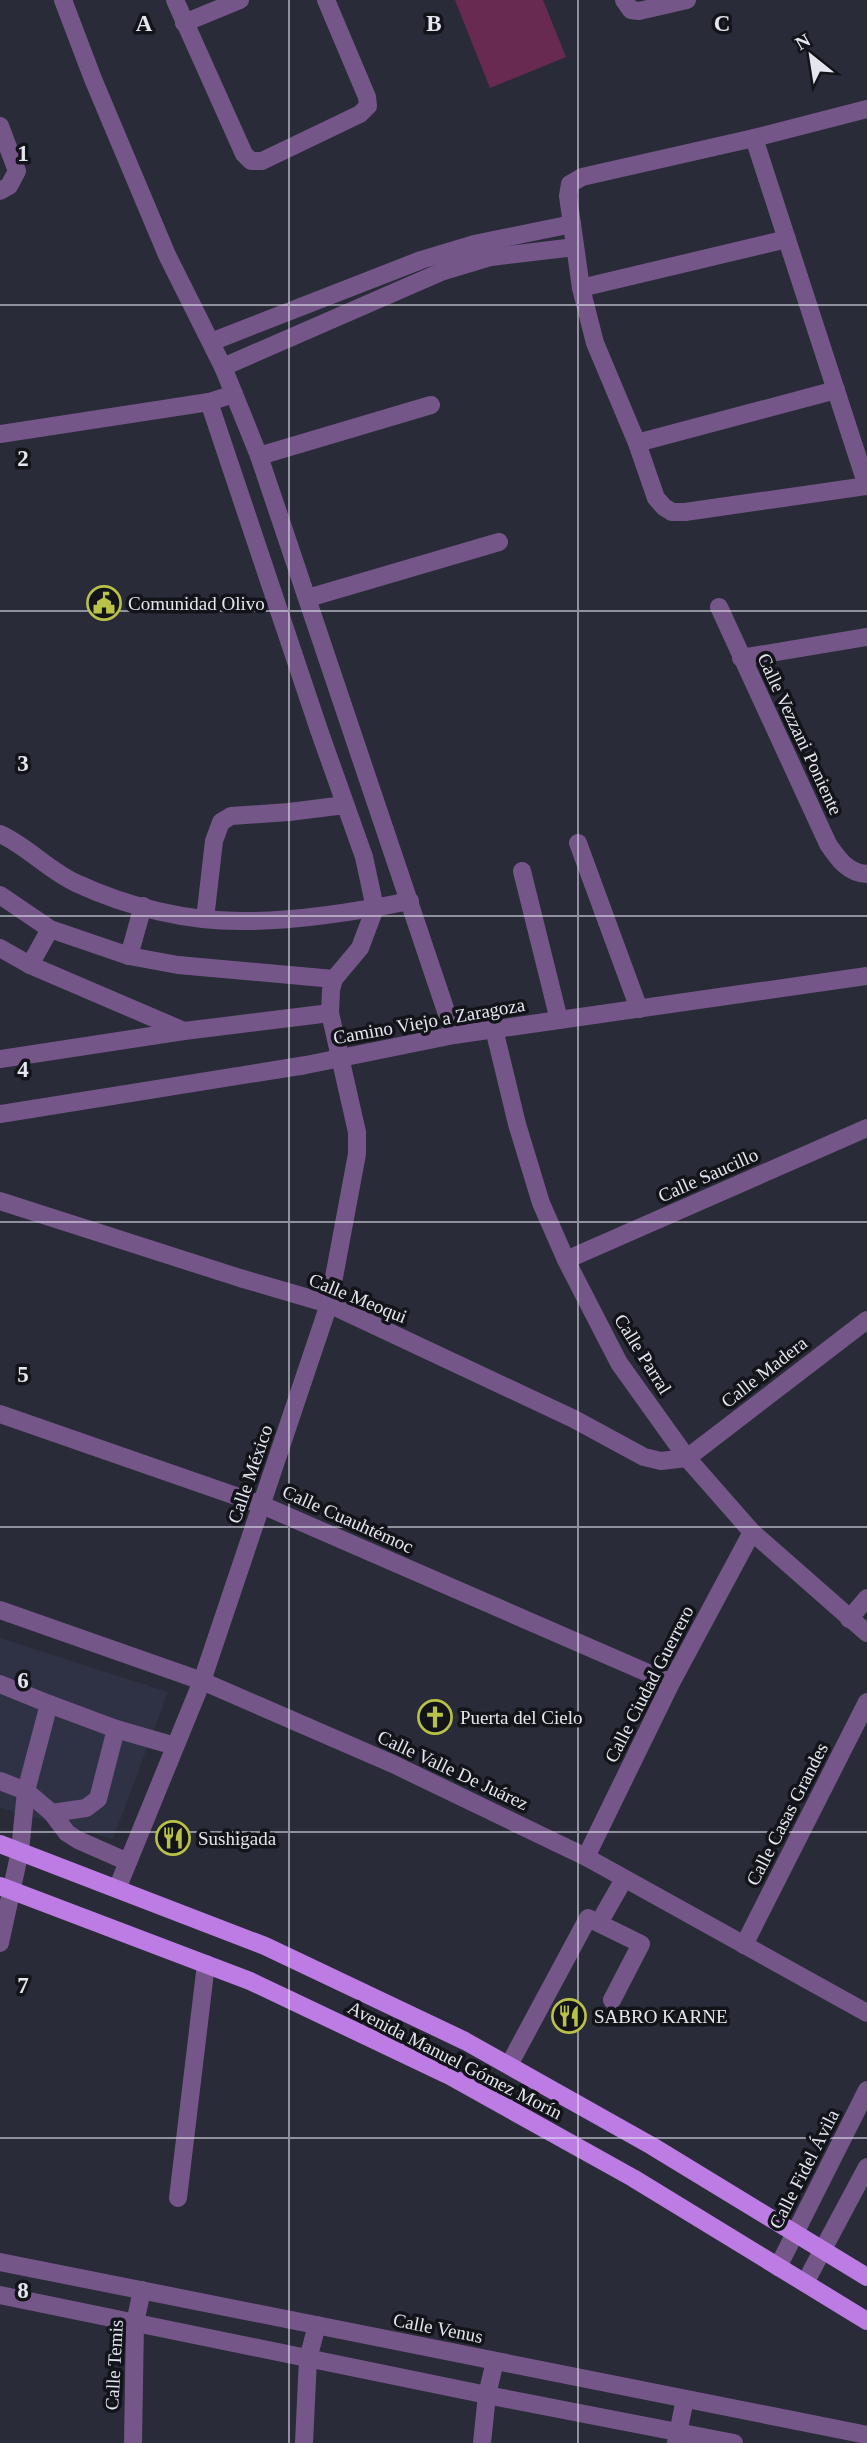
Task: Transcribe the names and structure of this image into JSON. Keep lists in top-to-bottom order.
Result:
{
  "streets": {
    "main road": ["Avenida Manuel Gómez Morín"],
    "street": [
      "Calle Vezzani Poniente",
      "Camino Viejo a Zaragoza",
      "Calle Saucillo",
      "Calle Meoqui",
      "Calle Parral",
      "Calle Madera",
      "Calle México",
      "Calle Cuauhtémoc",
      "Calle Ciudad Guerrero",
      "Calle Valle De Juárez",
      "Calle Casas Grandes",
      "Calle Fidel Ávila",
      "Calle Venus",
      "Calle Temis"
    ]
  },
  "crossings": [
    ["Camino Viejo a Zaragoza", "Calle Parral"],
    ["Camino Viejo a Zaragoza", "Calle México"],
    ["Calle Saucillo", "Calle Parral"],
    ["Calle Meoqui", "Calle Parral"],
    ["Calle Meoqui", "Calle Madera"],
    ["Calle Meoqui", "Calle México"],
    ["Calle Parral", "Calle Madera"],
    ["Calle Parral", "Calle Ciudad Guerrero"],
    ["Calle México", "Calle Cuauhtémoc"],
    ["Calle México", "Calle Valle De Juárez"],
    ["Calle México", "Avenida Manuel Gómez Morín"],
    ["Calle Cuauhtémoc", "Calle Ciudad Guerrero"],
    ["Calle Ciudad Guerrero", "Calle Valle De Juárez"],
    ["Calle Valle De Juárez", "Calle Casas Grandes"],
    ["Avenida Manuel Gómez Morín", "Calle Fidel Ávila"],
    ["Calle Venus", "Calle Temis"]
  ],
  "places": {
    "public building": ["Comunidad Olivo"],
    "church": ["Puerta del Cielo"],
    "restaurant": ["Sushigada", "SABRO KARNE"]
  },
  "north": "top left",
  "grid": {
    "columns": ["A", "B", "C"],
    "rows": [
      "1",
      "2",
      "3",
      "4",
      "5",
      "6",
      "7",
      "8"
    ]
  }
}
